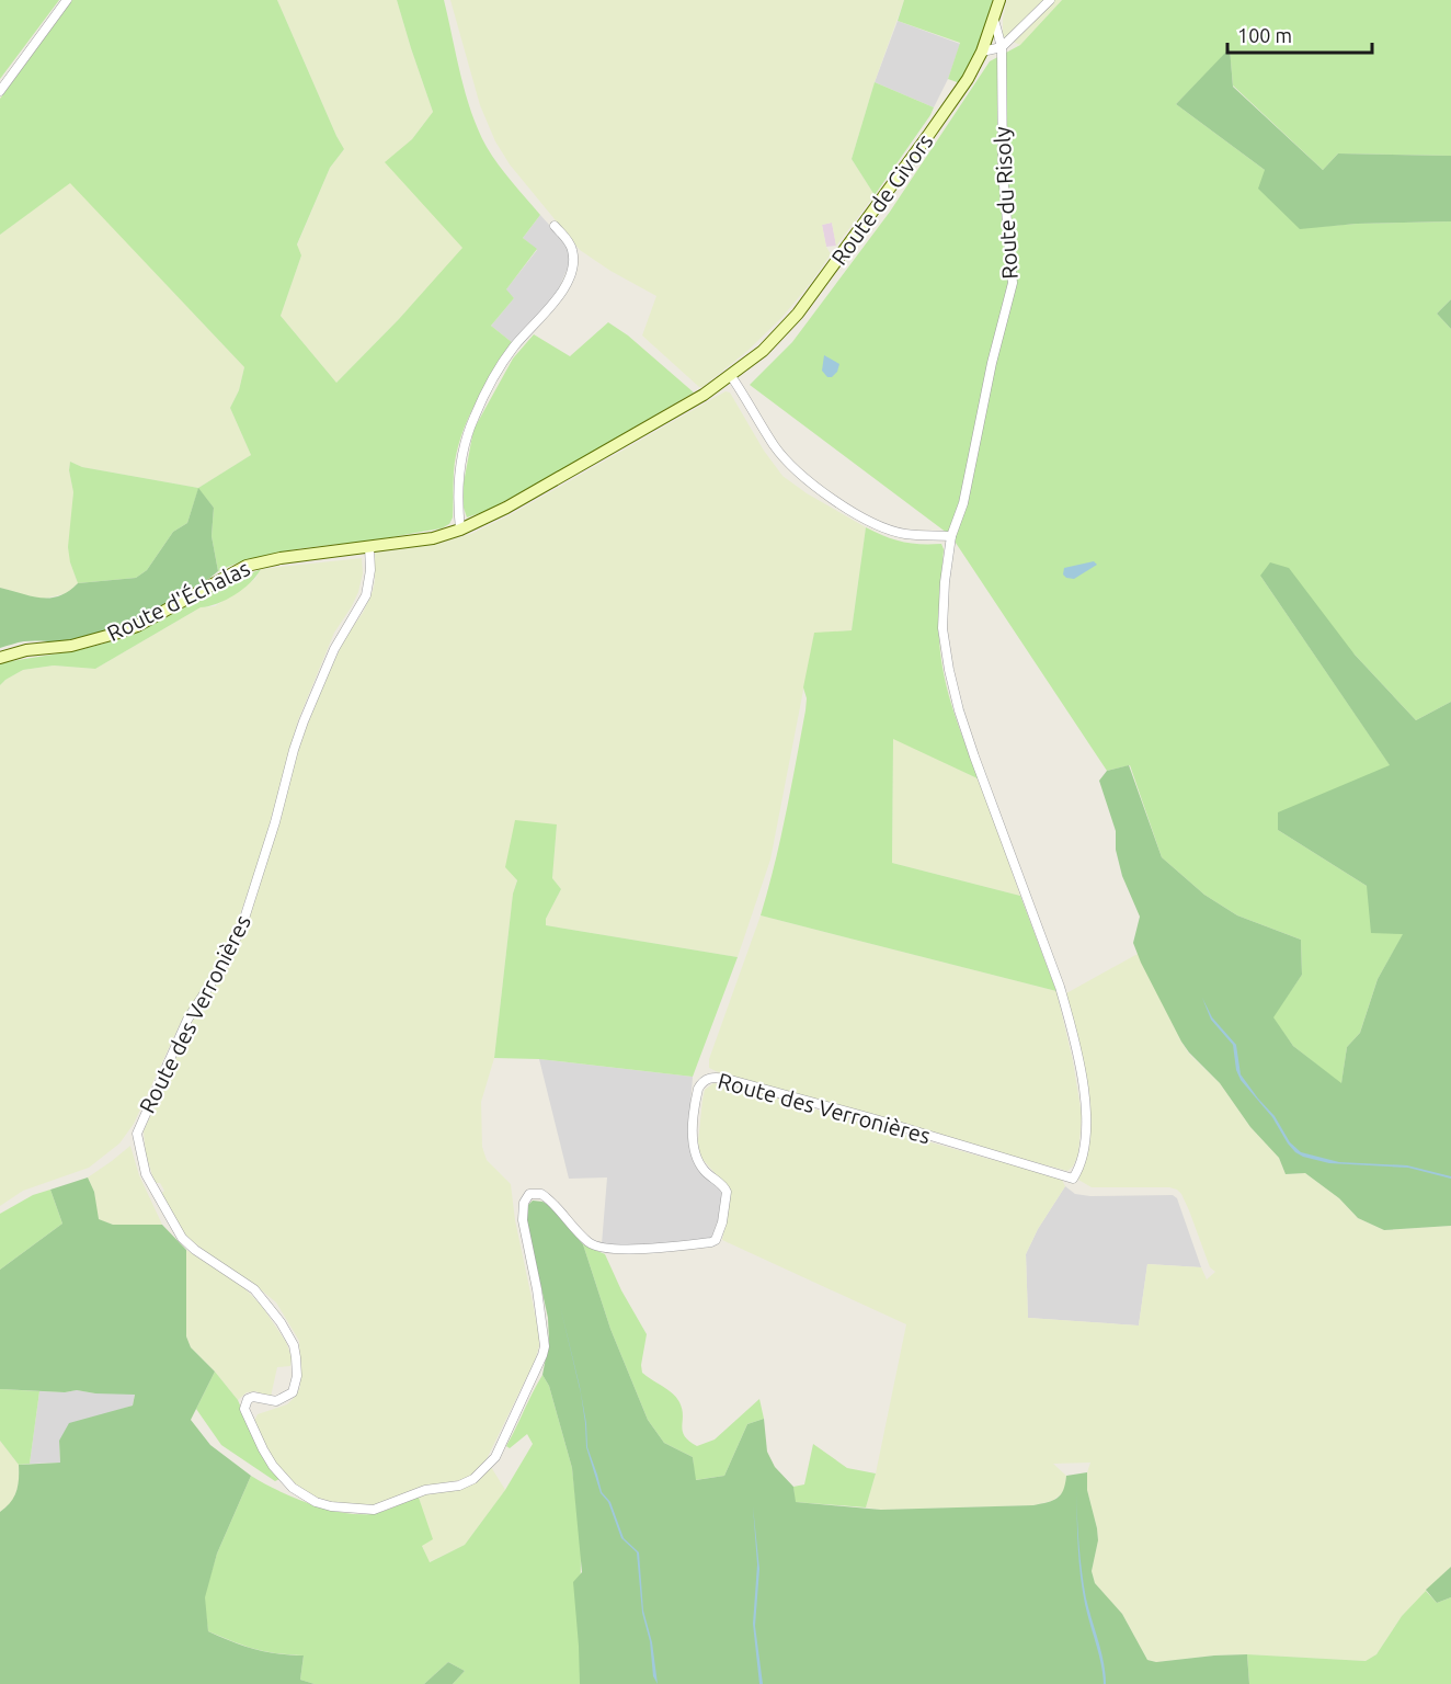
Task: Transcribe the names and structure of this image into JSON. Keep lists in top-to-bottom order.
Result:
{
  "streets": {
    "street": [
      "Route de Givors",
      "Route du Risoly",
      "Route d'Échalas",
      "Route des Verronières"
    ]
  },
  "crossings": [
    ["Route de Givors", "Route du Risoly"],
    ["Route de Givors", "Route d'Échalas"],
    ["Route du Risoly", "Route des Verronières"],
    ["Route d'Échalas", "Route des Verronières"]
  ],
  "scale_bar": "100 m"
}
